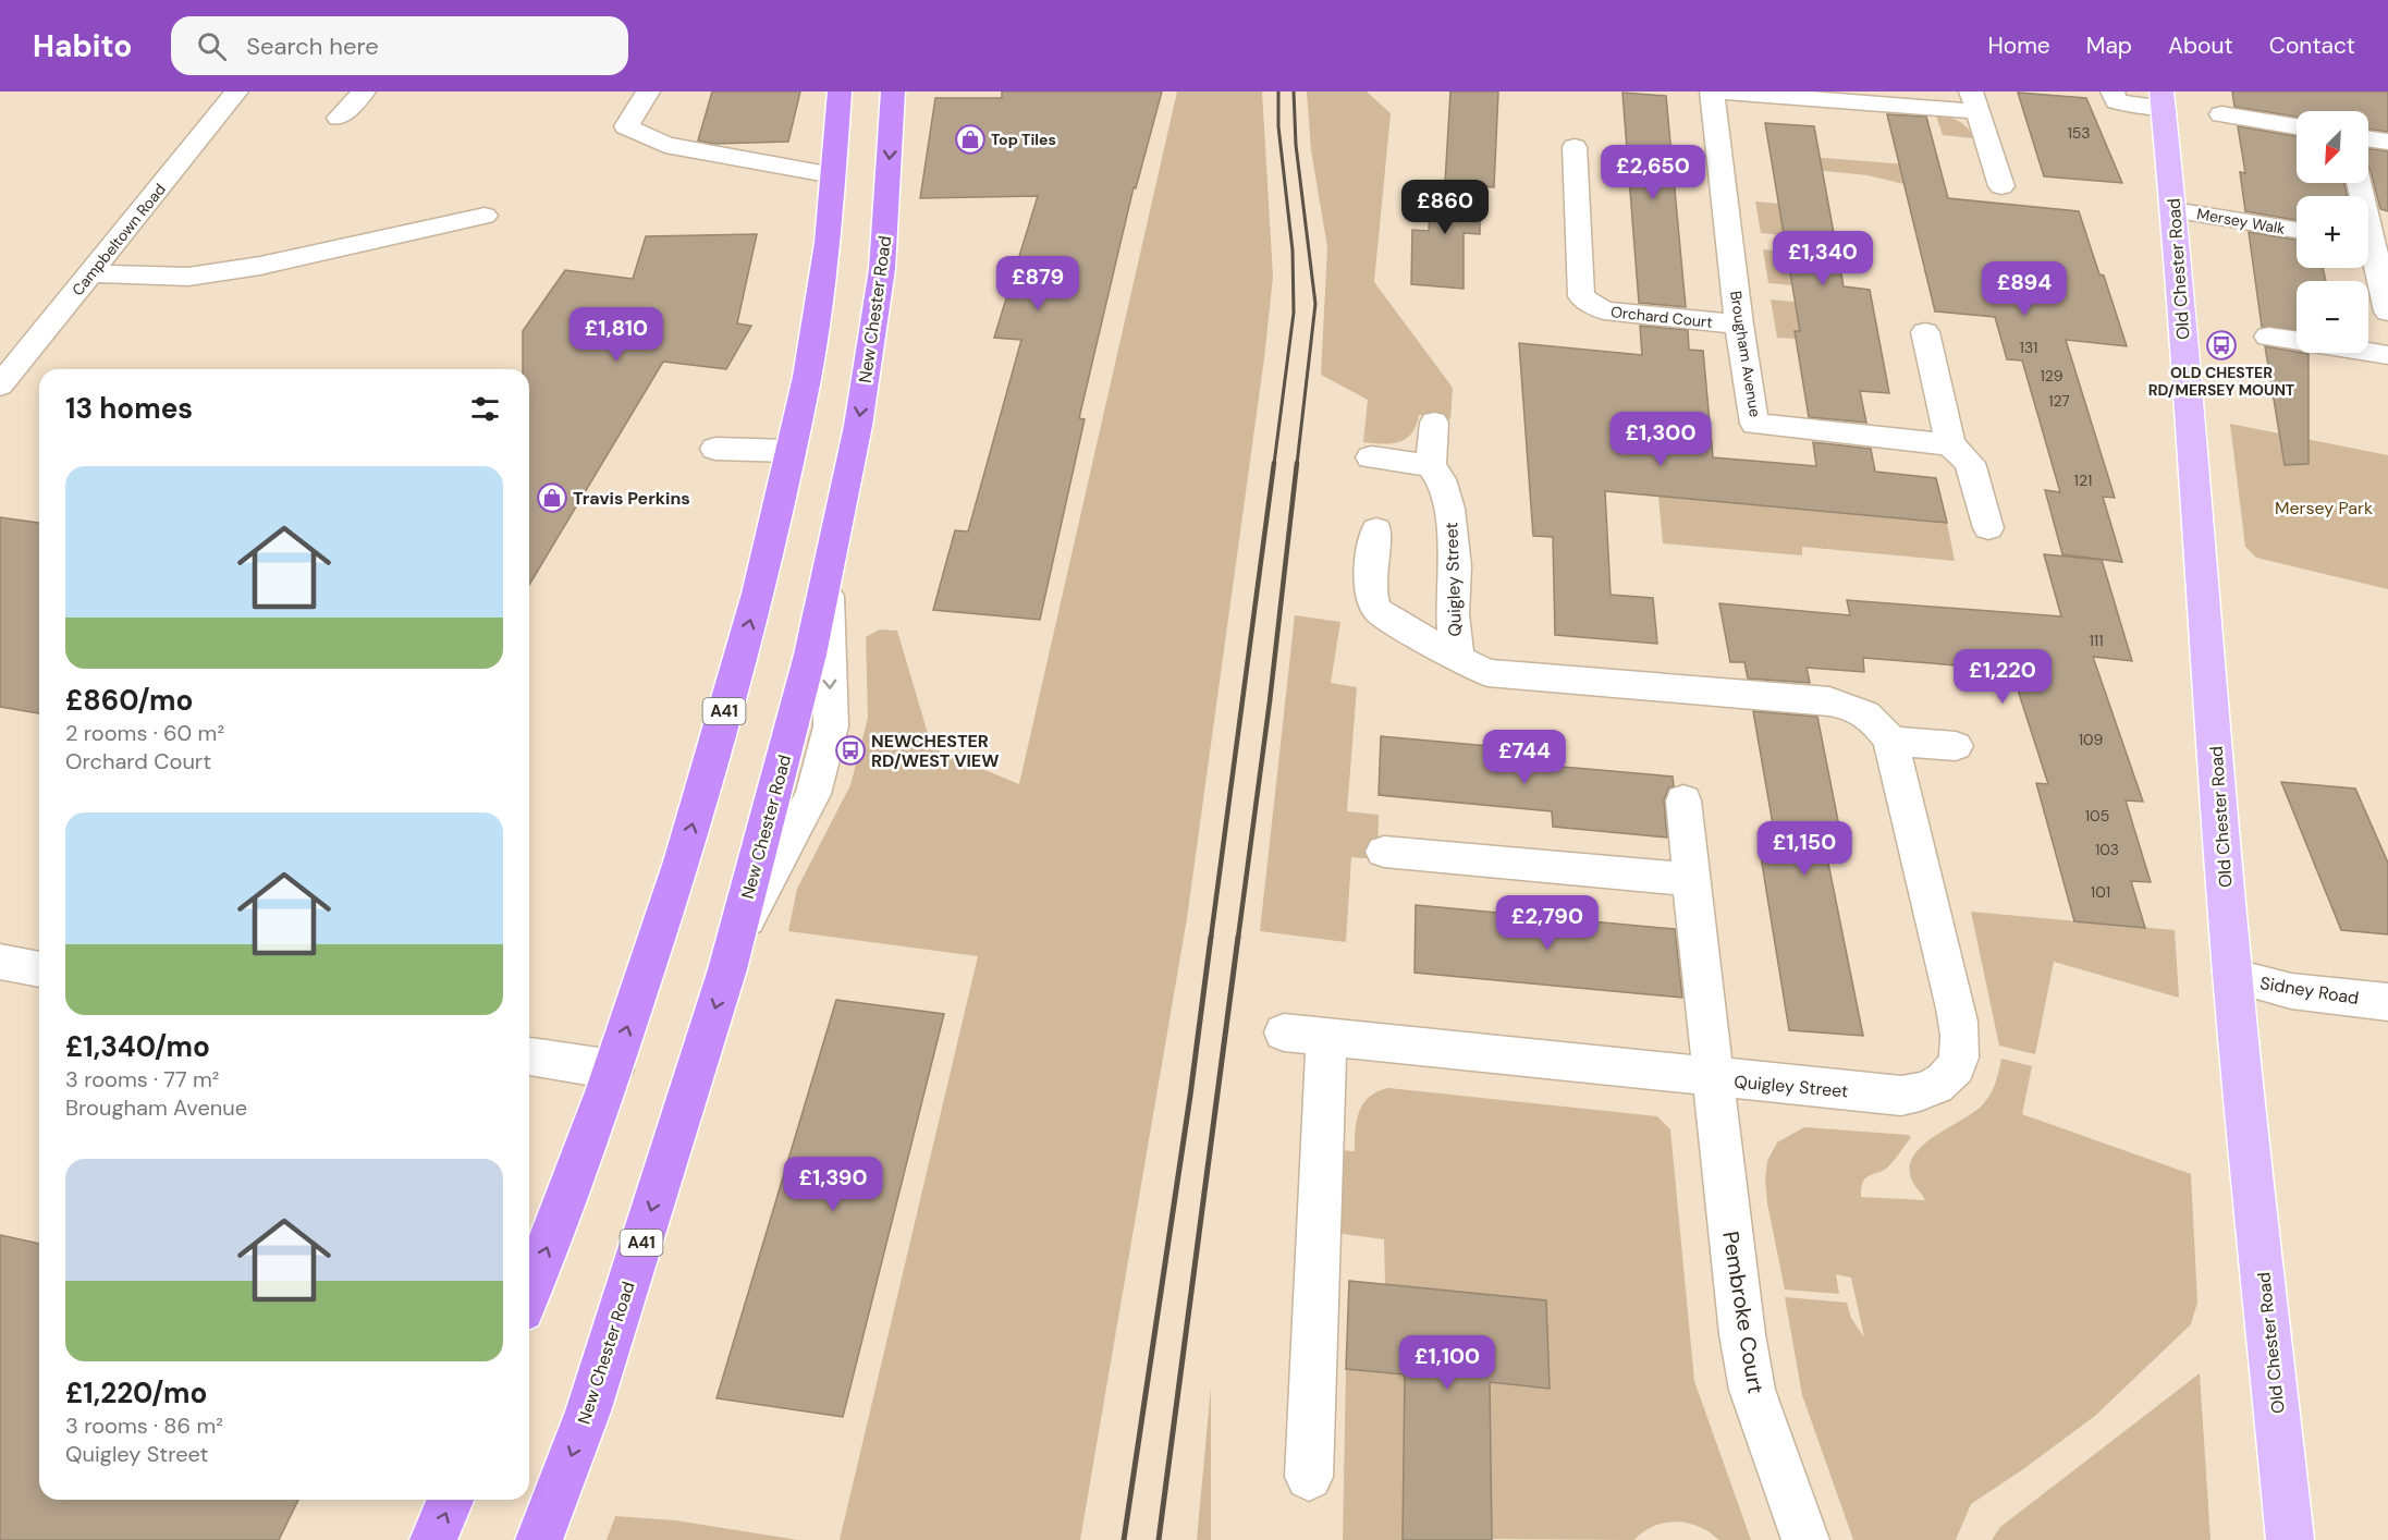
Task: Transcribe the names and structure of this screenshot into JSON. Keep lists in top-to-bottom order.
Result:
{
  "streets": {
    "highway": ["New Chester Road", "A41"],
    "main road": ["Old Chester Road"],
    "street": [
      "Mersey Walk",
      "Campbeltown Road",
      "Orchard Court",
      "Brougham Avenue",
      "Quigley Street",
      "Sidney Road",
      "Pembroke Court"
    ]
  },
  "crossings": [
    ["Mersey Walk", "Old Chester Road"],
    ["Old Chester Road", "Sidney Road"],
    ["Orchard Court", "Brougham Avenue"],
    ["Quigley Street", "Pembroke Court"]
  ],
  "parks": ["Mersey Park"],
  "places": {
    "shop": ["Top Tiles", "Travis Perkins"],
    "bus stop": ["OLD CHESTER RD/MERSEY MOUNT", "NEWCHESTER RD/WEST VIEW"]
  },
  "house_numbers": [
    "153",
    "131",
    "129",
    "127",
    "121",
    "111",
    "109",
    "105",
    "103",
    "101"
  ],
  "north": "bottom left",
  "page": {
    "header": "Habito",
    "search": "Search here",
    "nav": [
      "Home",
      "Map",
      "About",
      "Contact"
    ],
    "map_buttons": ["+", "−"],
    "price": [
      "£2,650",
      "£860",
      "£1,340",
      "£879",
      "£894",
      "£1,810",
      "£1,300",
      "£1,220",
      "£744",
      "£1,150",
      "£2,790",
      "£1,390",
      "£1,100"
    ],
    "heading": "13 homes",
    "list": [
      {
        "name": "£860/mo",
        "note": "2 rooms · 60 m² · Orchard Court"
      },
      {
        "name": "£1,340/mo",
        "note": "3 rooms · 77 m² · Brougham Avenue"
      },
      {
        "name": "£1,220/mo",
        "note": "3 rooms · 86 m² · Quigley Street"
      }
    ]
  }
}
